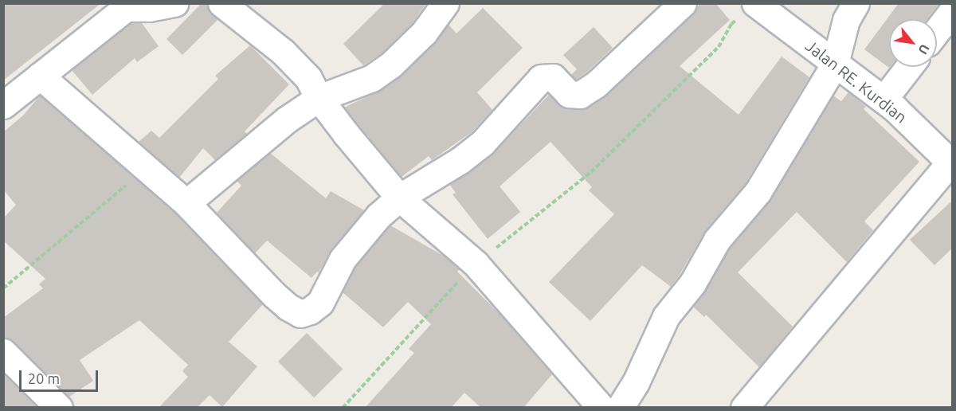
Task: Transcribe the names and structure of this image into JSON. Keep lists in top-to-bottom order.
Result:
{
  "streets": {
    "street": ["Jalan RE. Kurdian"]
  },
  "scale_bar": "20 m",
  "north": "bottom right"
}
